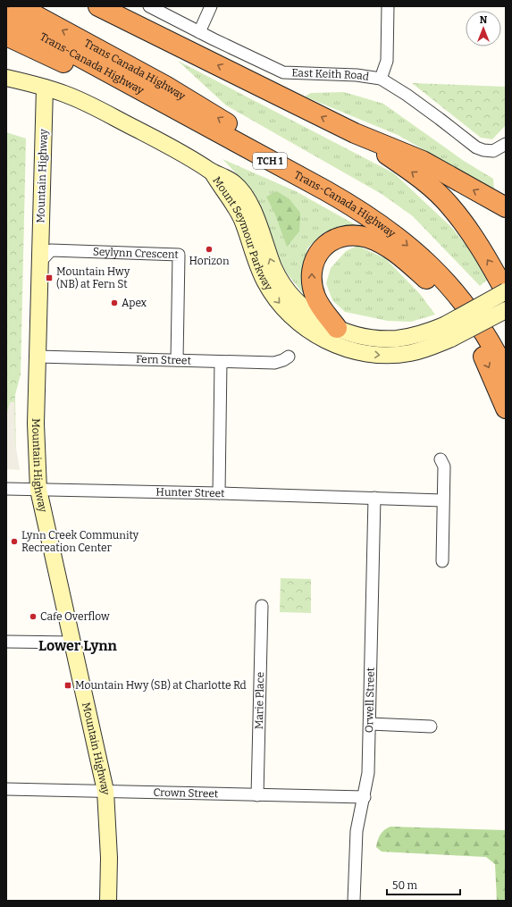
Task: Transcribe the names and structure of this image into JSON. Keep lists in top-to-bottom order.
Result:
{
  "streets": {
    "highway": ["Trans-Canada Highway", "Trans Canada Highway", "TCH 1"],
    "main road": ["Mountain Highway", "Mount Seymour Parkway"],
    "street": [
      "East Keith Road",
      "Seylynn Crescent",
      "Fern Street",
      "Hunter Street",
      "Orwell Street",
      "Marie Place",
      "Crown Street"
    ]
  },
  "crossings": [
    ["Trans-Canada Highway", "Trans Canada Highway"],
    ["Mountain Highway", "Fern Street"],
    ["Mountain Highway", "Hunter Street"],
    ["Mountain Highway", "Crown Street"],
    ["Seylynn Crescent", "Fern Street"],
    ["Hunter Street", "Orwell Street"],
    ["Orwell Street", "Crown Street"],
    ["Marie Place", "Crown Street"]
  ],
  "districts": ["Lower Lynn"],
  "places": {
    "other": [
      "Horizon",
      "Apex",
      "Lynn Creek Community Recreation Center",
      "Cafe Overflow"
    ],
    "transit": ["Mountain Hwy (NB) at Fern St", "Mountain Hwy (SB) at Charlotte Rd"]
  },
  "scale_bar": "50 m",
  "north": "top"
}
